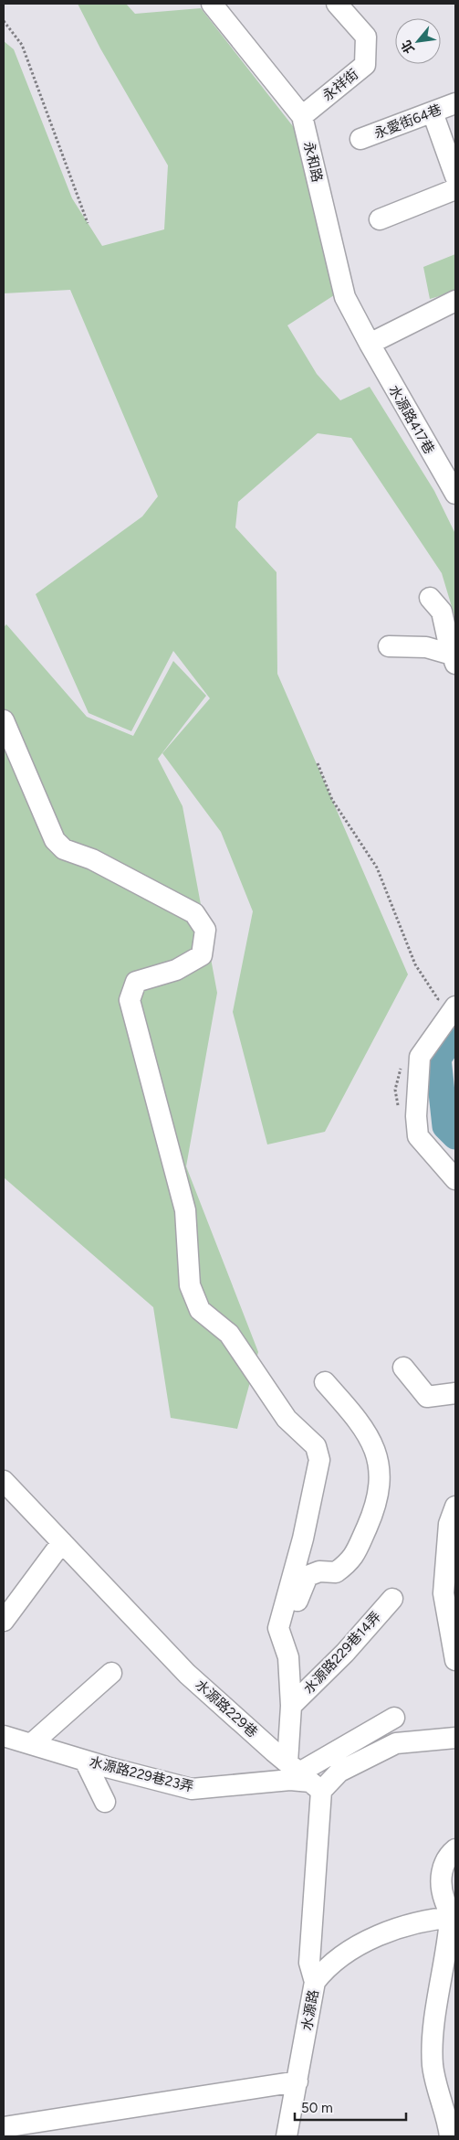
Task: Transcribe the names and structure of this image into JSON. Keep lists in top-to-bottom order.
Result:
{
  "streets": {
    "street": [
      "永祥街",
      "永愛街64巷",
      "永和路",
      "水源路417巷",
      "水源路229巷14弄",
      "水源路229巷",
      "水源路229巷23弄",
      "水源路"
    ]
  },
  "crossings": [
    ["永祥街", "永和路"],
    ["永和路", "水源路417巷"],
    ["水源路229巷", "水源路229巷23弄"]
  ],
  "scale_bar": "50 m",
  "north": "bottom left"
}
